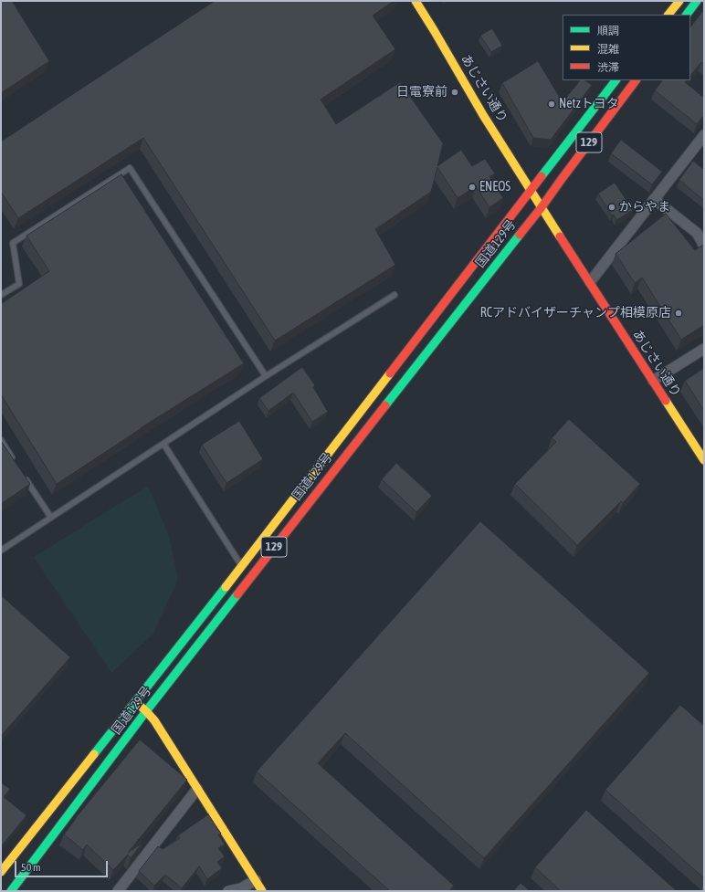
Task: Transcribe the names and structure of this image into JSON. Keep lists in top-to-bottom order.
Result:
{
  "streets": {
    "main road": ["あじさい通り", "129", "国道129号"]
  },
  "crossings": [
    ["あじさい通り", "国道129号"]
  ],
  "places": [
    "日電寮前",
    "Netzトヨタ",
    "ENEOS",
    "からやま",
    "RCアドバイザーチャンプ相模原店"
  ],
  "legend": ["順調", "混雑", "渋滞"],
  "scale_bar": "50 m"
}
